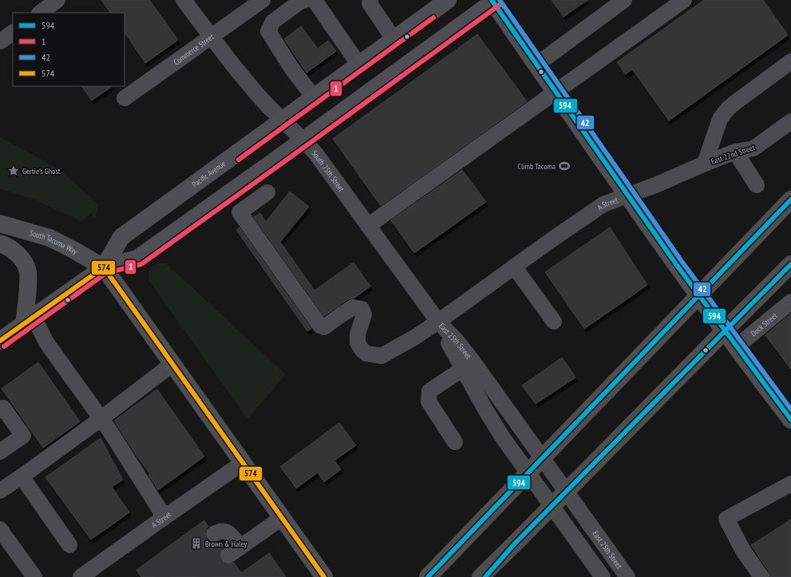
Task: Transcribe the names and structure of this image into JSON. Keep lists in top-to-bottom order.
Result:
{
  "streets": {
    "main road": ["Pacific Avenue", "South Tacoma Way"],
    "street": [
      "Commerce Street",
      "East 22nd Street",
      "South 25th Street",
      "A Street",
      "Dock Street",
      "East 25th Street"
    ]
  },
  "crossings": [
    ["Commerce Street", "South 25th Street"],
    ["East 22nd Street", "A Street"],
    ["South 25th Street", "Pacific Avenue"],
    ["South 25th Street", "A Street"],
    ["South 25th Street", "East 25th Street"],
    ["Pacific Avenue", "South Tacoma Way"],
    ["A Street", "East 25th Street"]
  ],
  "places": {
    "sports": ["Climb Tacoma"],
    "place": ["Gertie's Ghost"],
    "building": ["Brown & Haley"]
  },
  "lines": [
    "transit line 594",
    "transit line 42",
    "transit line 1",
    "transit line 574"
  ],
  "legend": [
    "594",
    "1",
    "42",
    "574"
  ]
}
